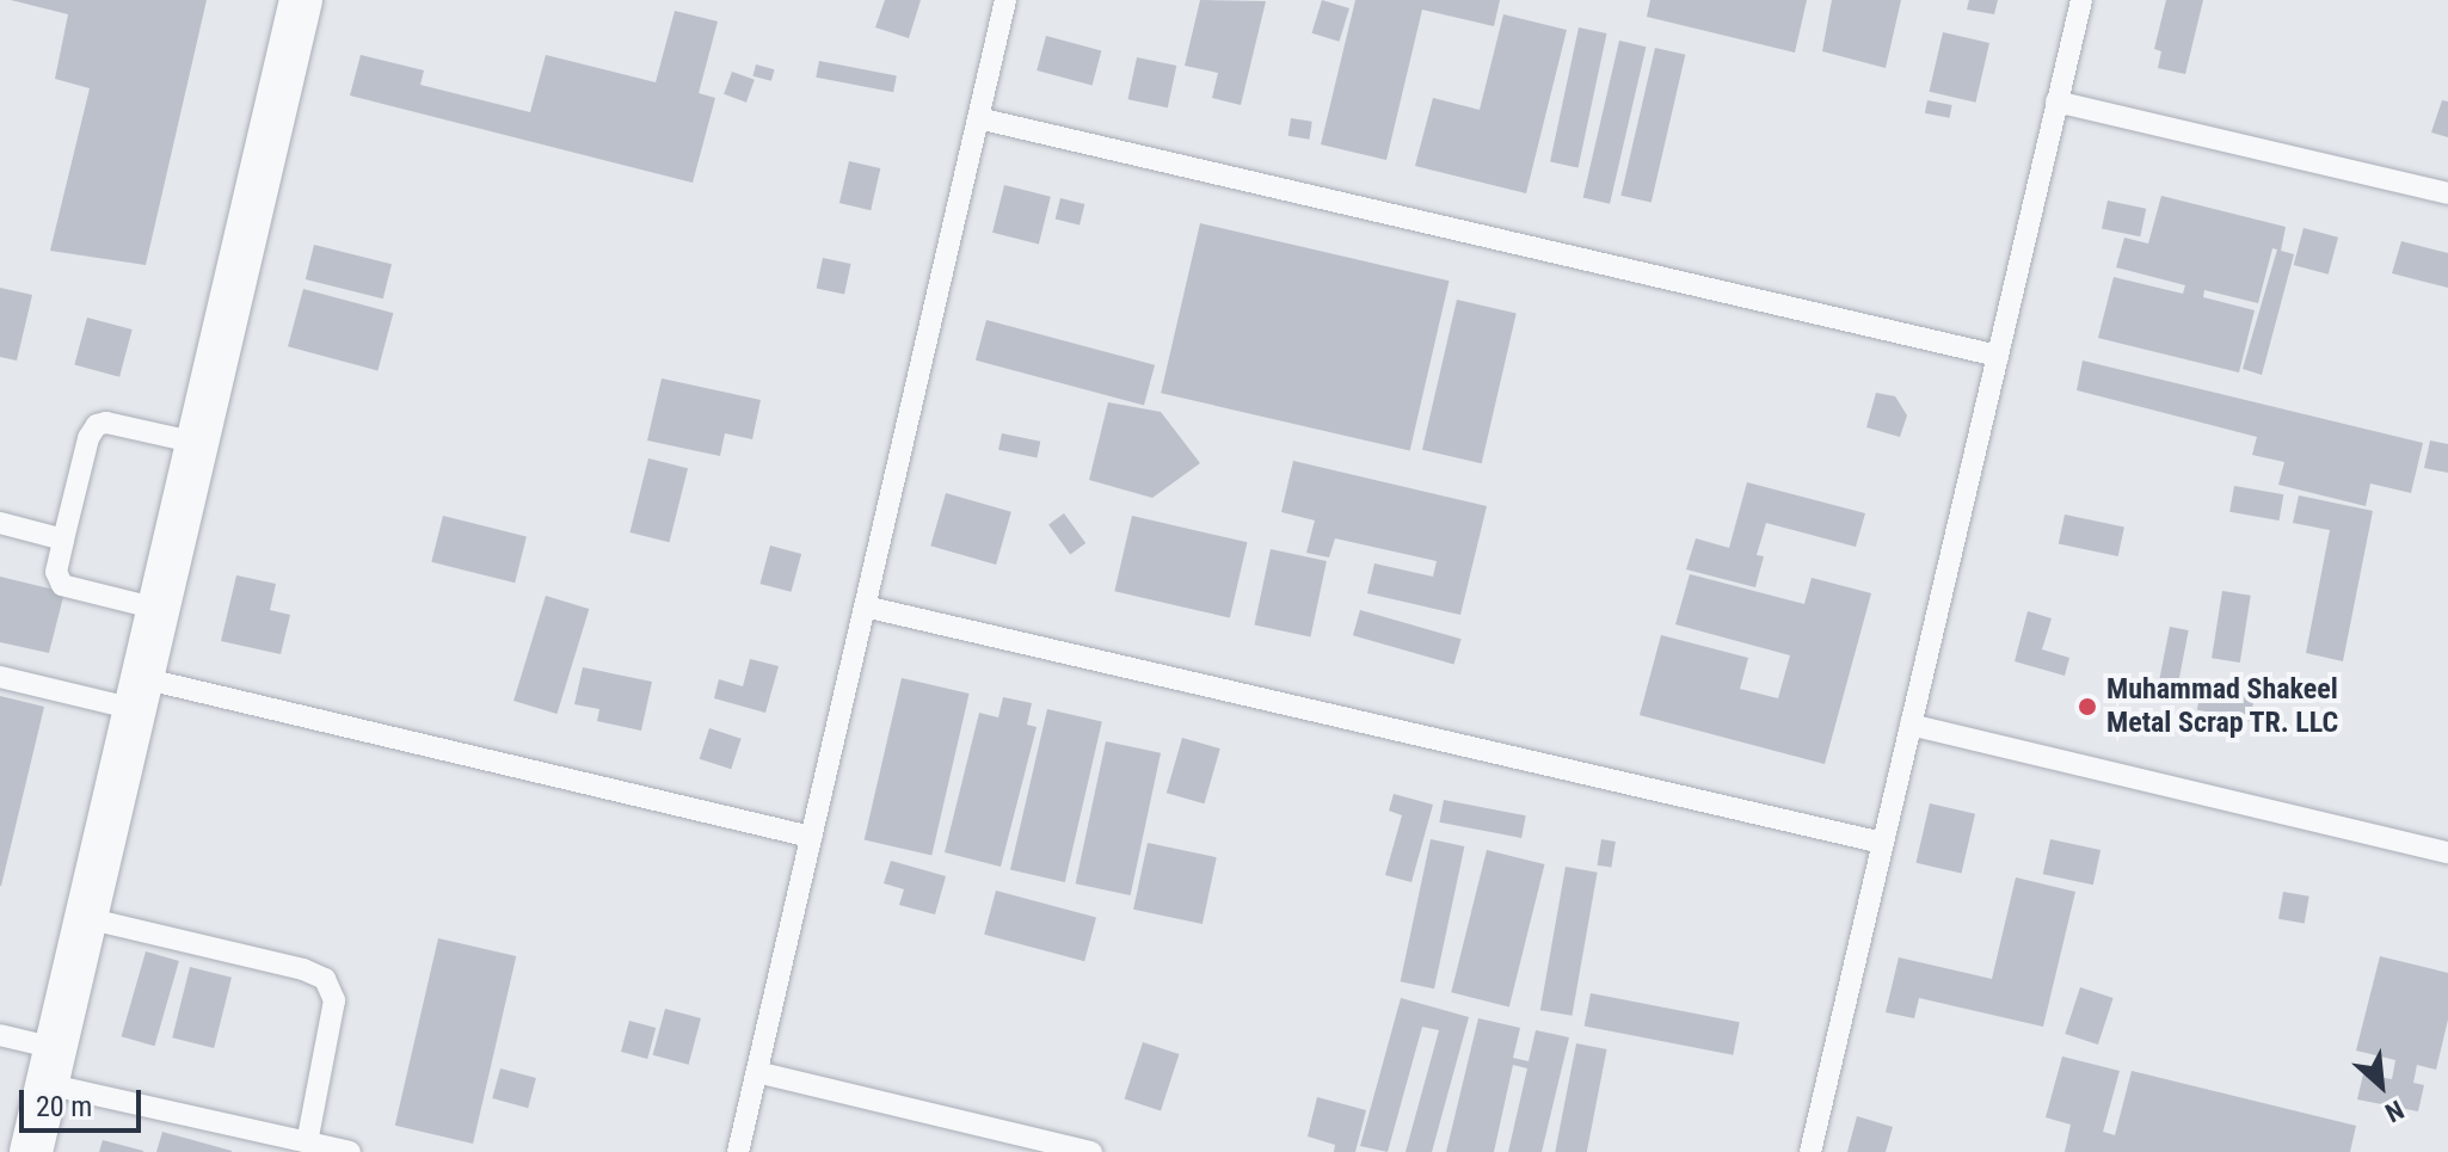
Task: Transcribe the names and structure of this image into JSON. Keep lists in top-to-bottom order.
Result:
{
  "places": ["Muhammad Shakeel Metal Scrap TR. LLC"],
  "scale_bar": "20 m",
  "north": "bottom right"
}
